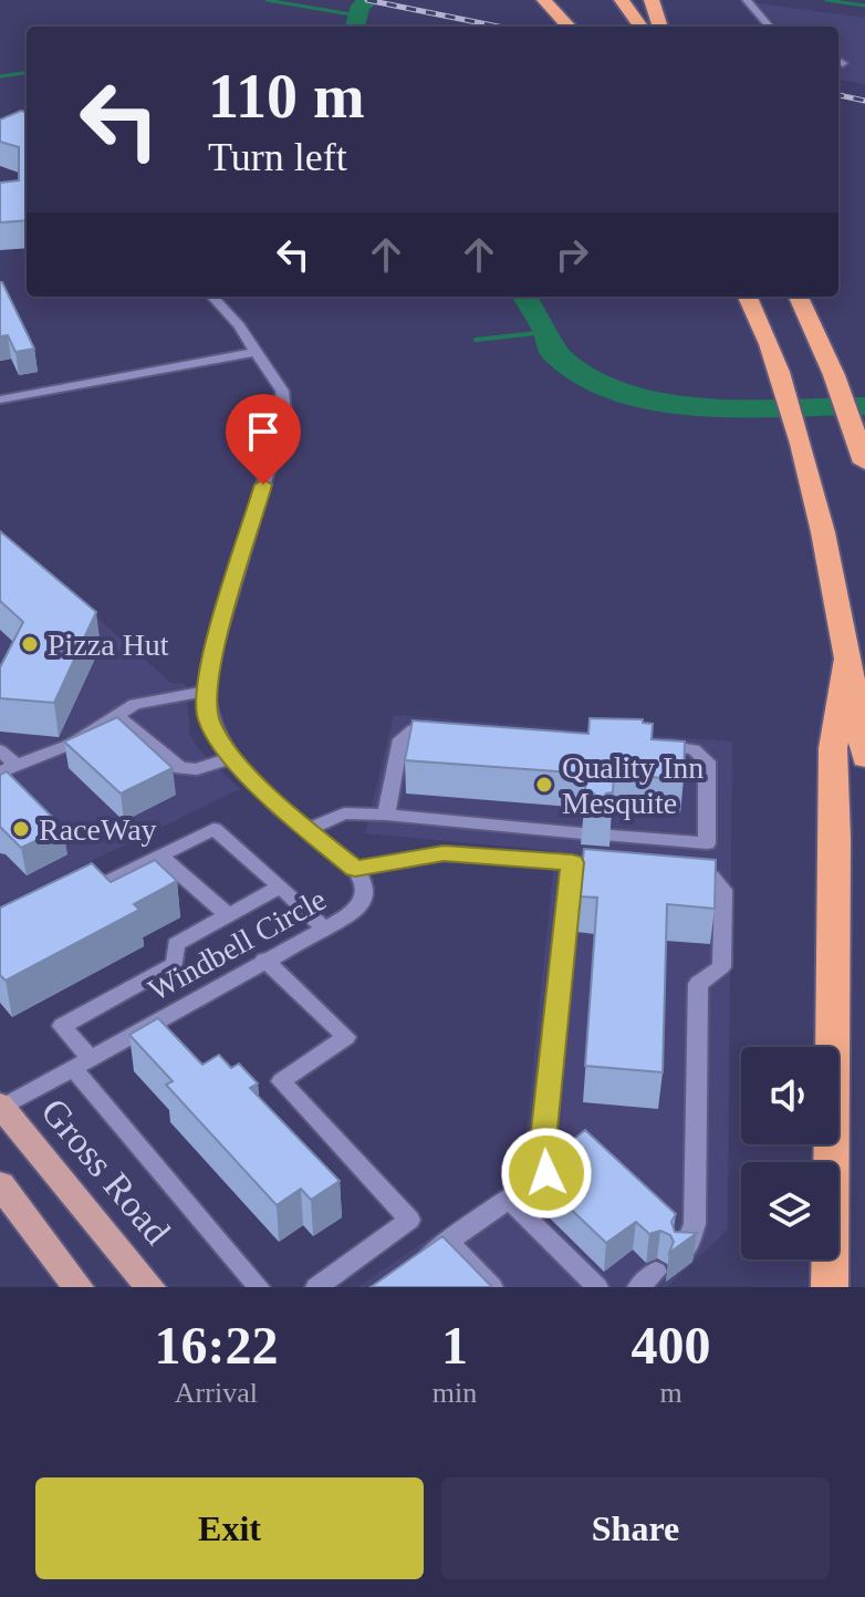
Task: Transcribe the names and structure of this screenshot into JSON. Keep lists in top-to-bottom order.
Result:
{
  "streets": {
    "main road": ["Gross Road"],
    "street": ["Windbell Circle"]
  },
  "crossings": [
    ["Windbell Circle", "Gross Road"]
  ],
  "places": ["Pizza Hut", "Quality Inn Mesquite", "RaceWay"],
  "page": {
    "turn": ["110 m", "Turn left"],
    "eta": [
      "16:22",
      "Arrival",
      "1",
      "min",
      "400",
      "m"
    ],
    "buttons": ["Exit", "Share"]
  }
}
